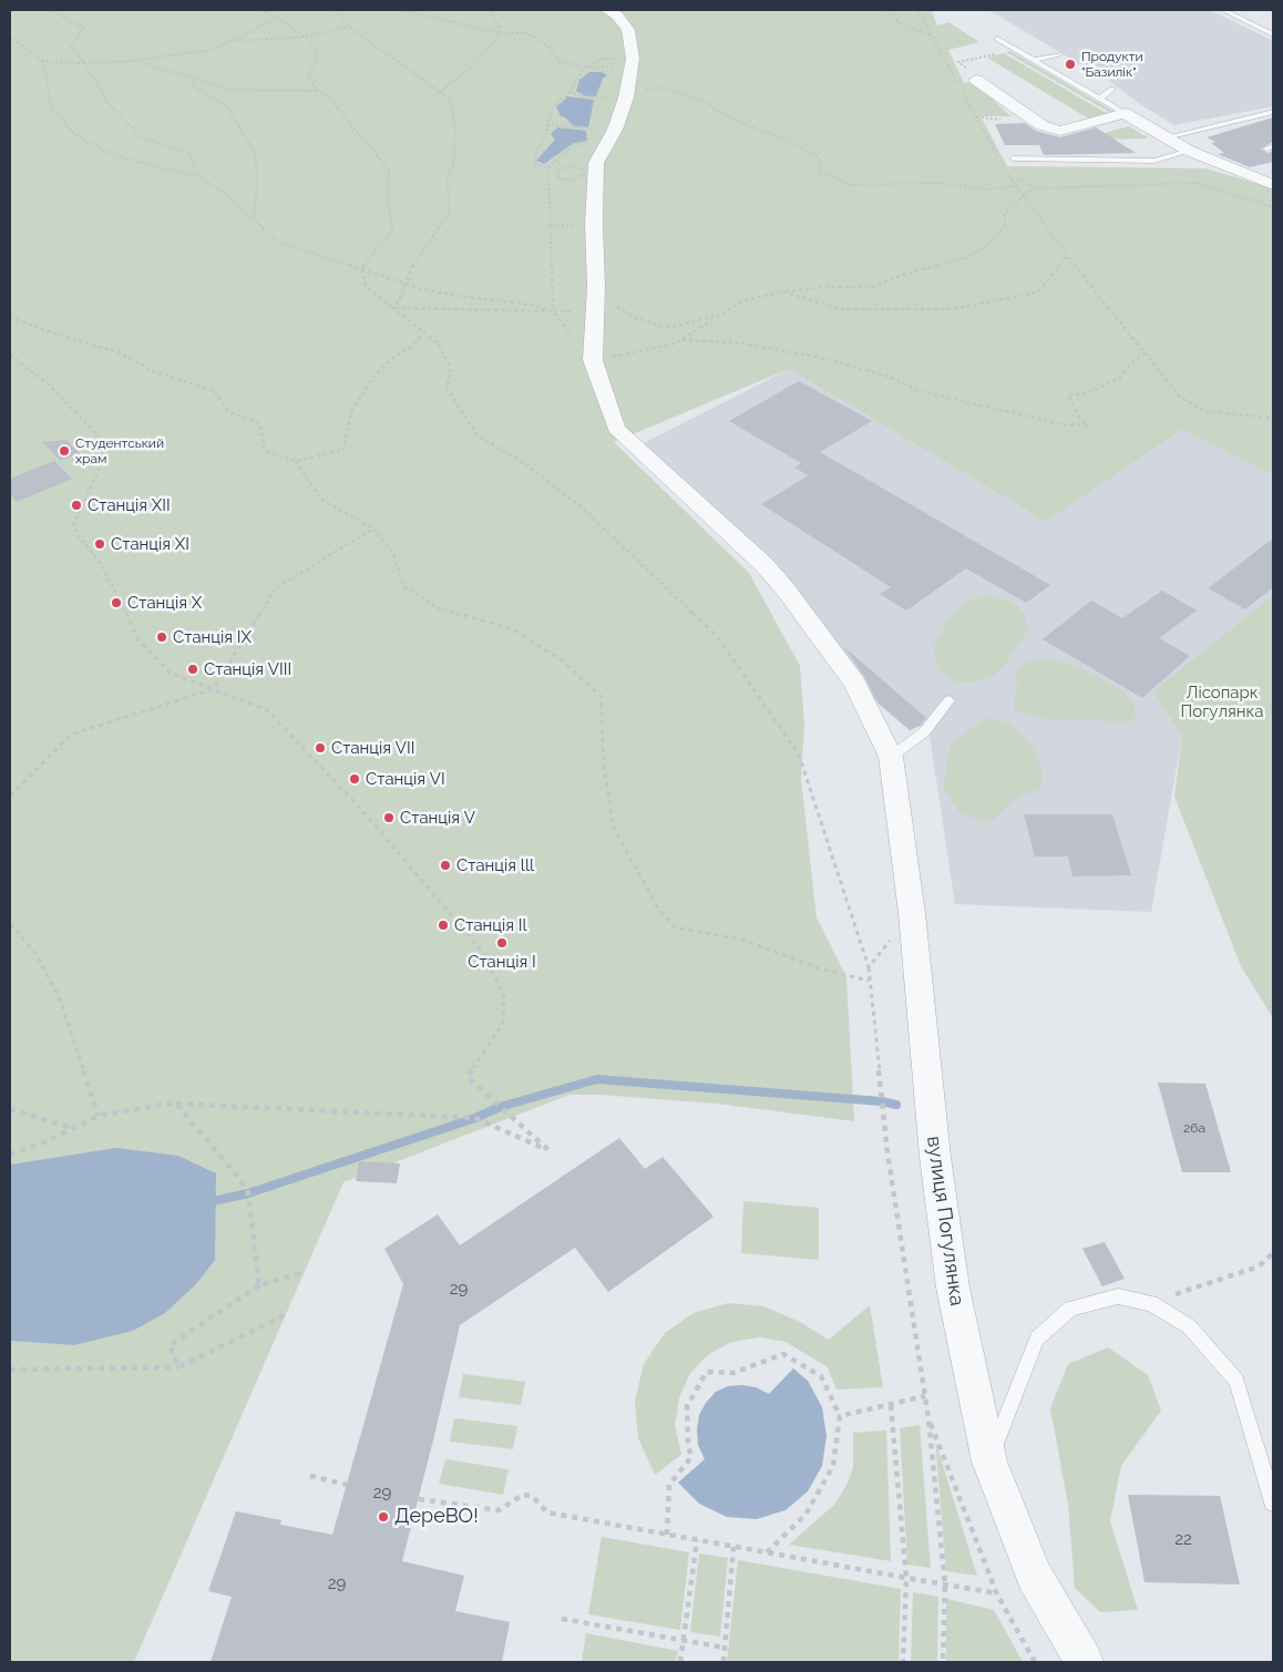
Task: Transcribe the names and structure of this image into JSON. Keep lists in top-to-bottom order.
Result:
{
  "streets": {
    "street": ["вулиця Погулянка"]
  },
  "parks": ["Лісопарк Погулянка"],
  "places": [
    "Продукти \"Базилік\"",
    "Студентський храм",
    "Cтанція XII",
    "Cтанція XI",
    "Cтанція X",
    "Cтанція IX",
    "Cтанція VIII",
    "Станція VII",
    "Станція VI",
    "Cтанція V",
    "Cтанція lll",
    "Cтанція Il",
    "Cтанція I",
    "ДереВО!"
  ],
  "house_numbers": [
    "26а",
    "29",
    "29",
    "22",
    "29"
  ]
}
